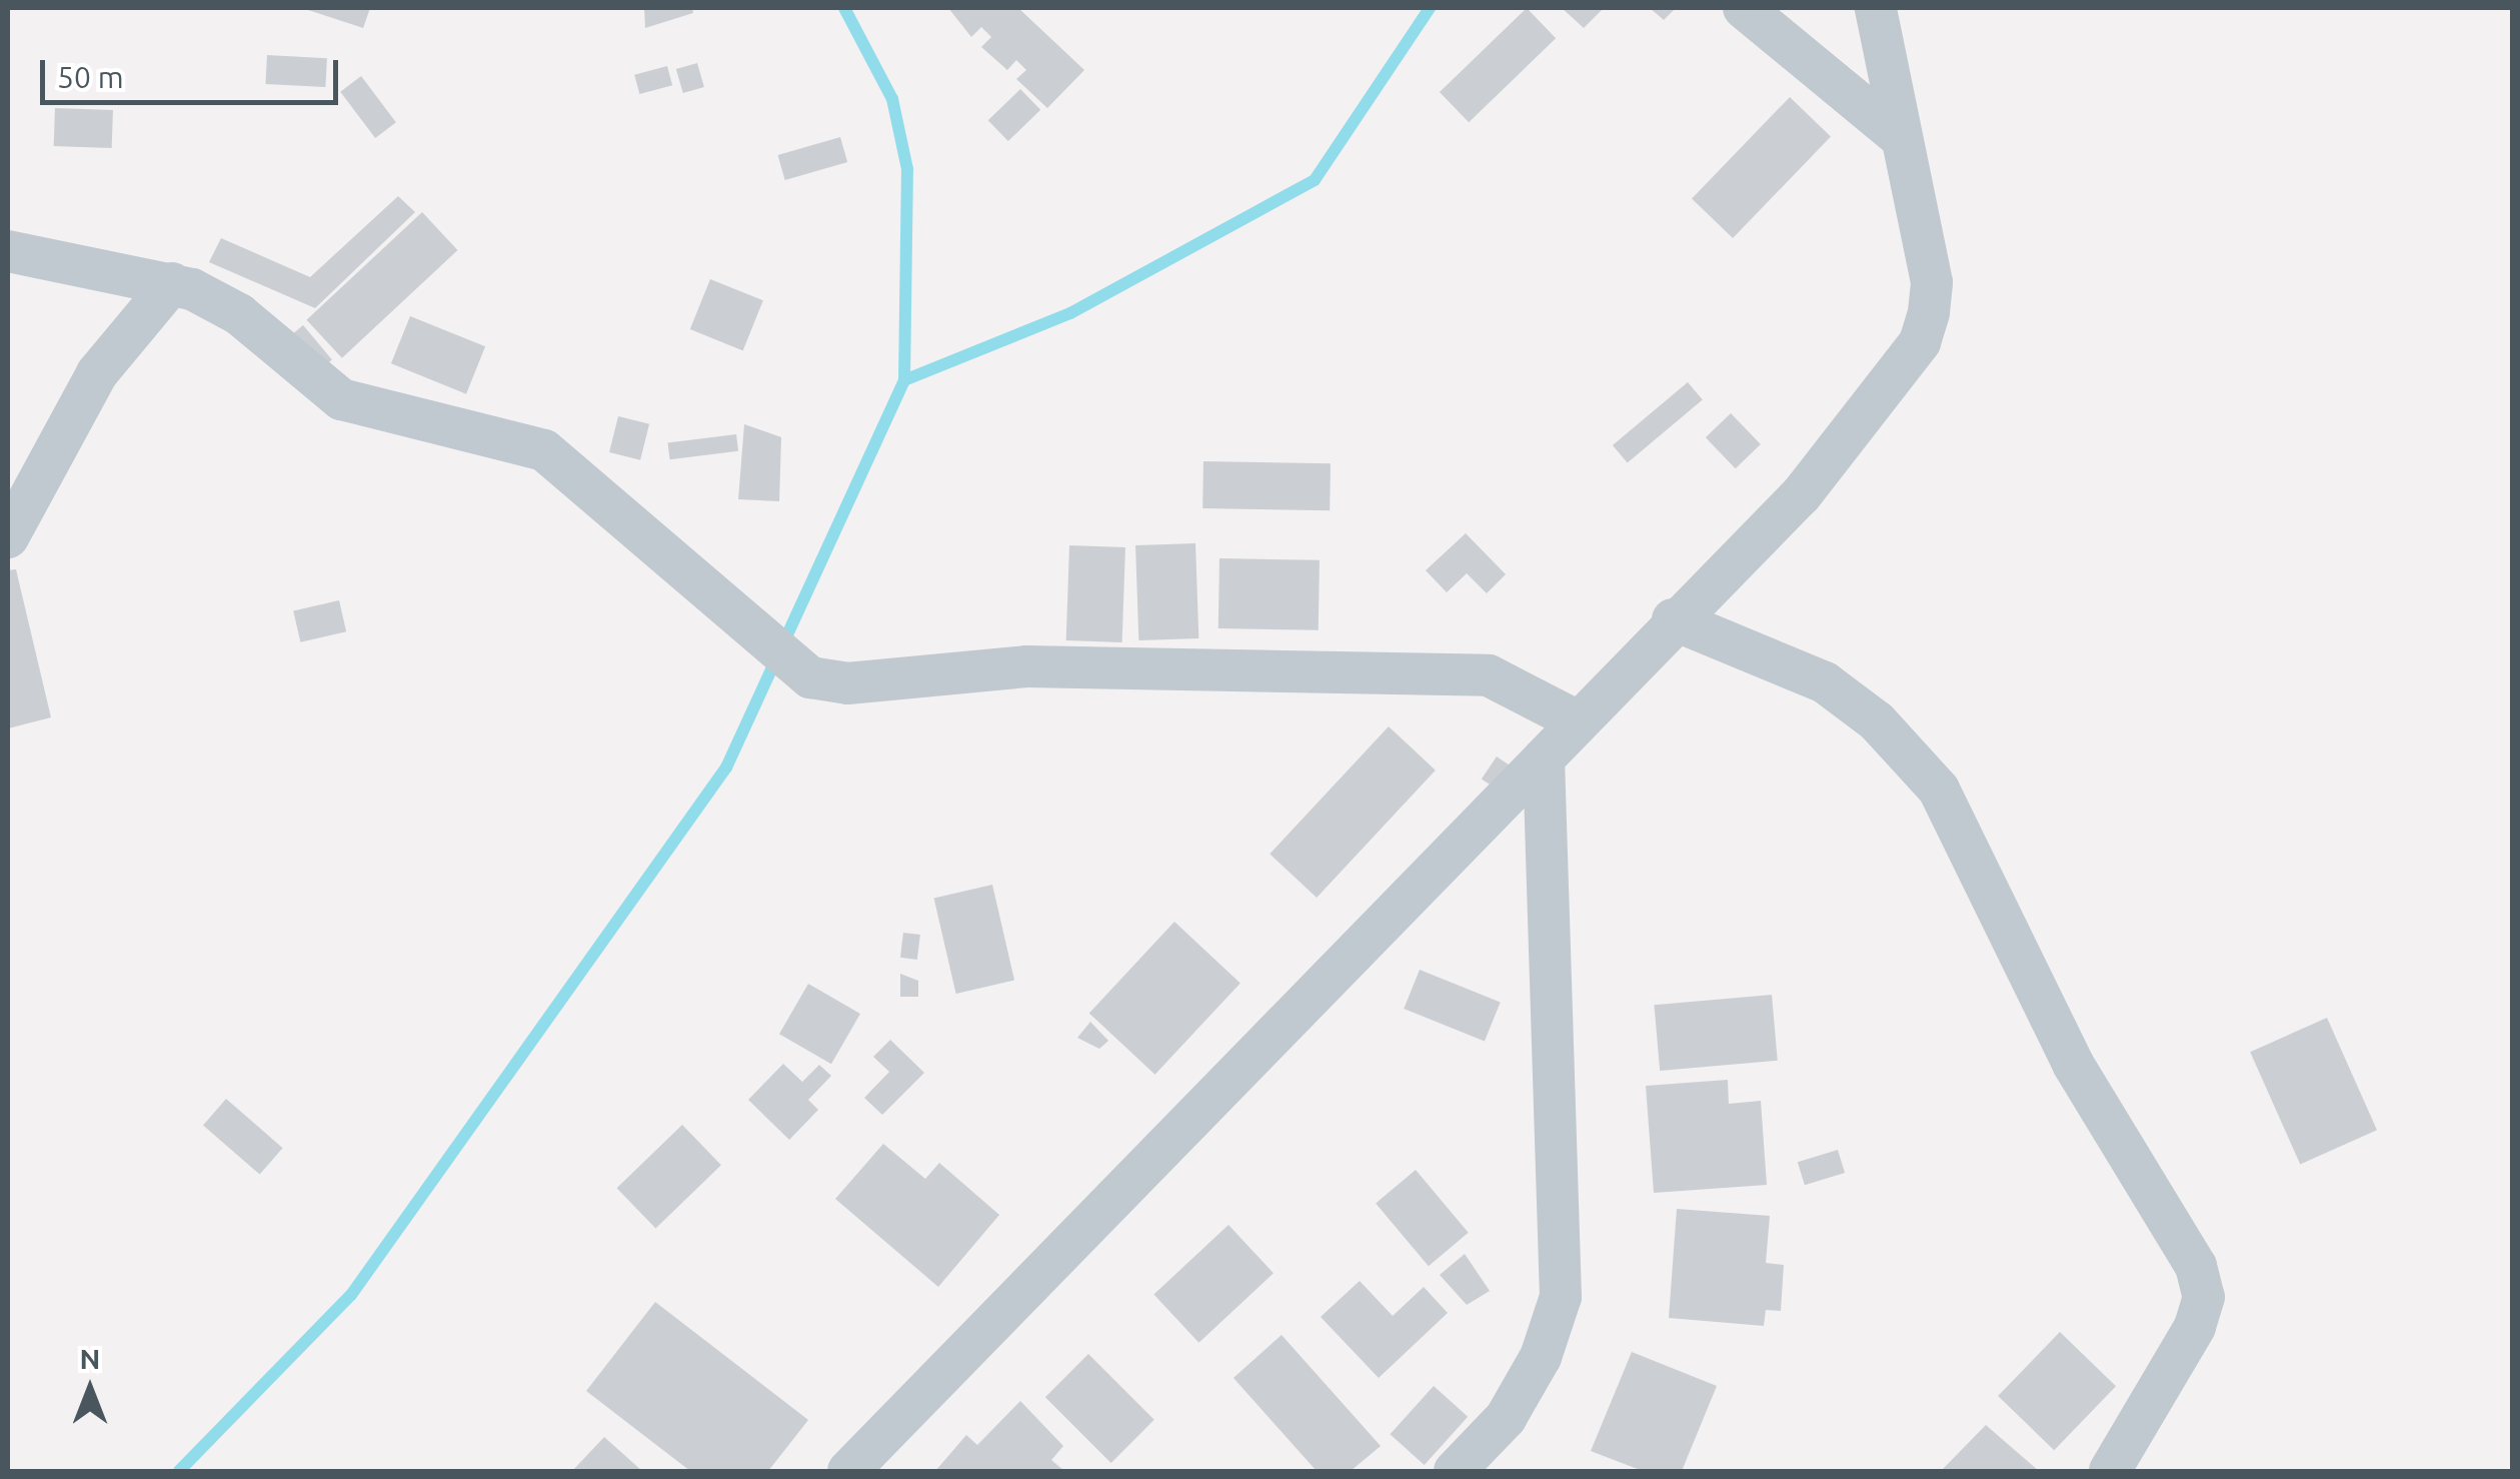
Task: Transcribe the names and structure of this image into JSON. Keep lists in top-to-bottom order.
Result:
{
  "scale_bar": "50 m",
  "north": "top"
}
